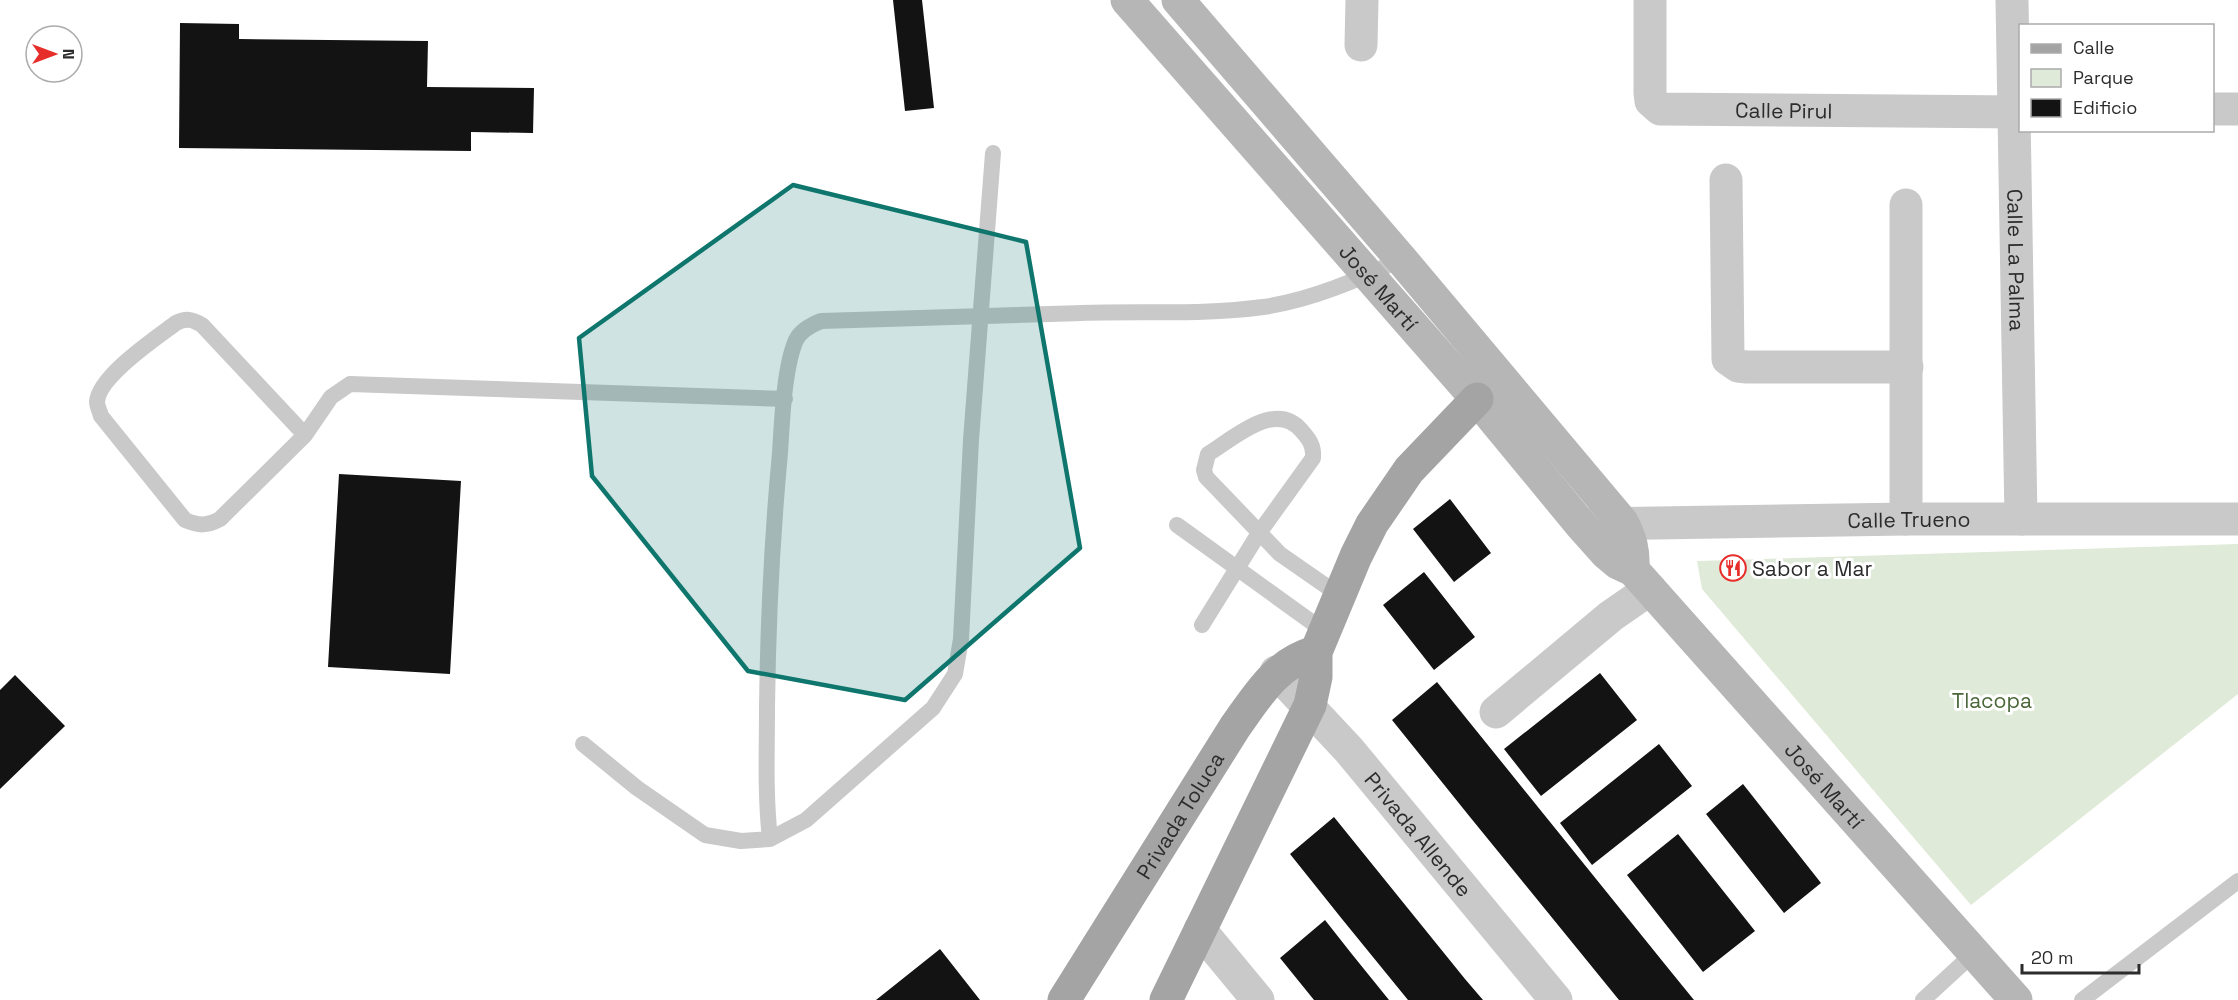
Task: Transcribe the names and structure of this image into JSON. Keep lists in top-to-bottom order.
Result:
{
  "streets": {
    "main road": ["José Martí", "Privada Toluca"],
    "street": [
      "Calle Pirul",
      "Calle La Palma",
      "Calle Trueno",
      "Privada Allende"
    ]
  },
  "crossings": [
    ["Calle Pirul", "Calle La Palma"],
    ["Calle La Palma", "Calle Trueno"],
    ["José Martí", "Calle Trueno"],
    ["Privada Toluca", "Privada Allende"]
  ],
  "parks": ["Tlacopa"],
  "places": {
    "restaurant": ["Sabor a Mar"]
  },
  "legend": ["Calle", "Parque", "Edificio"],
  "scale_bar": "20 m",
  "north": "right"
}
